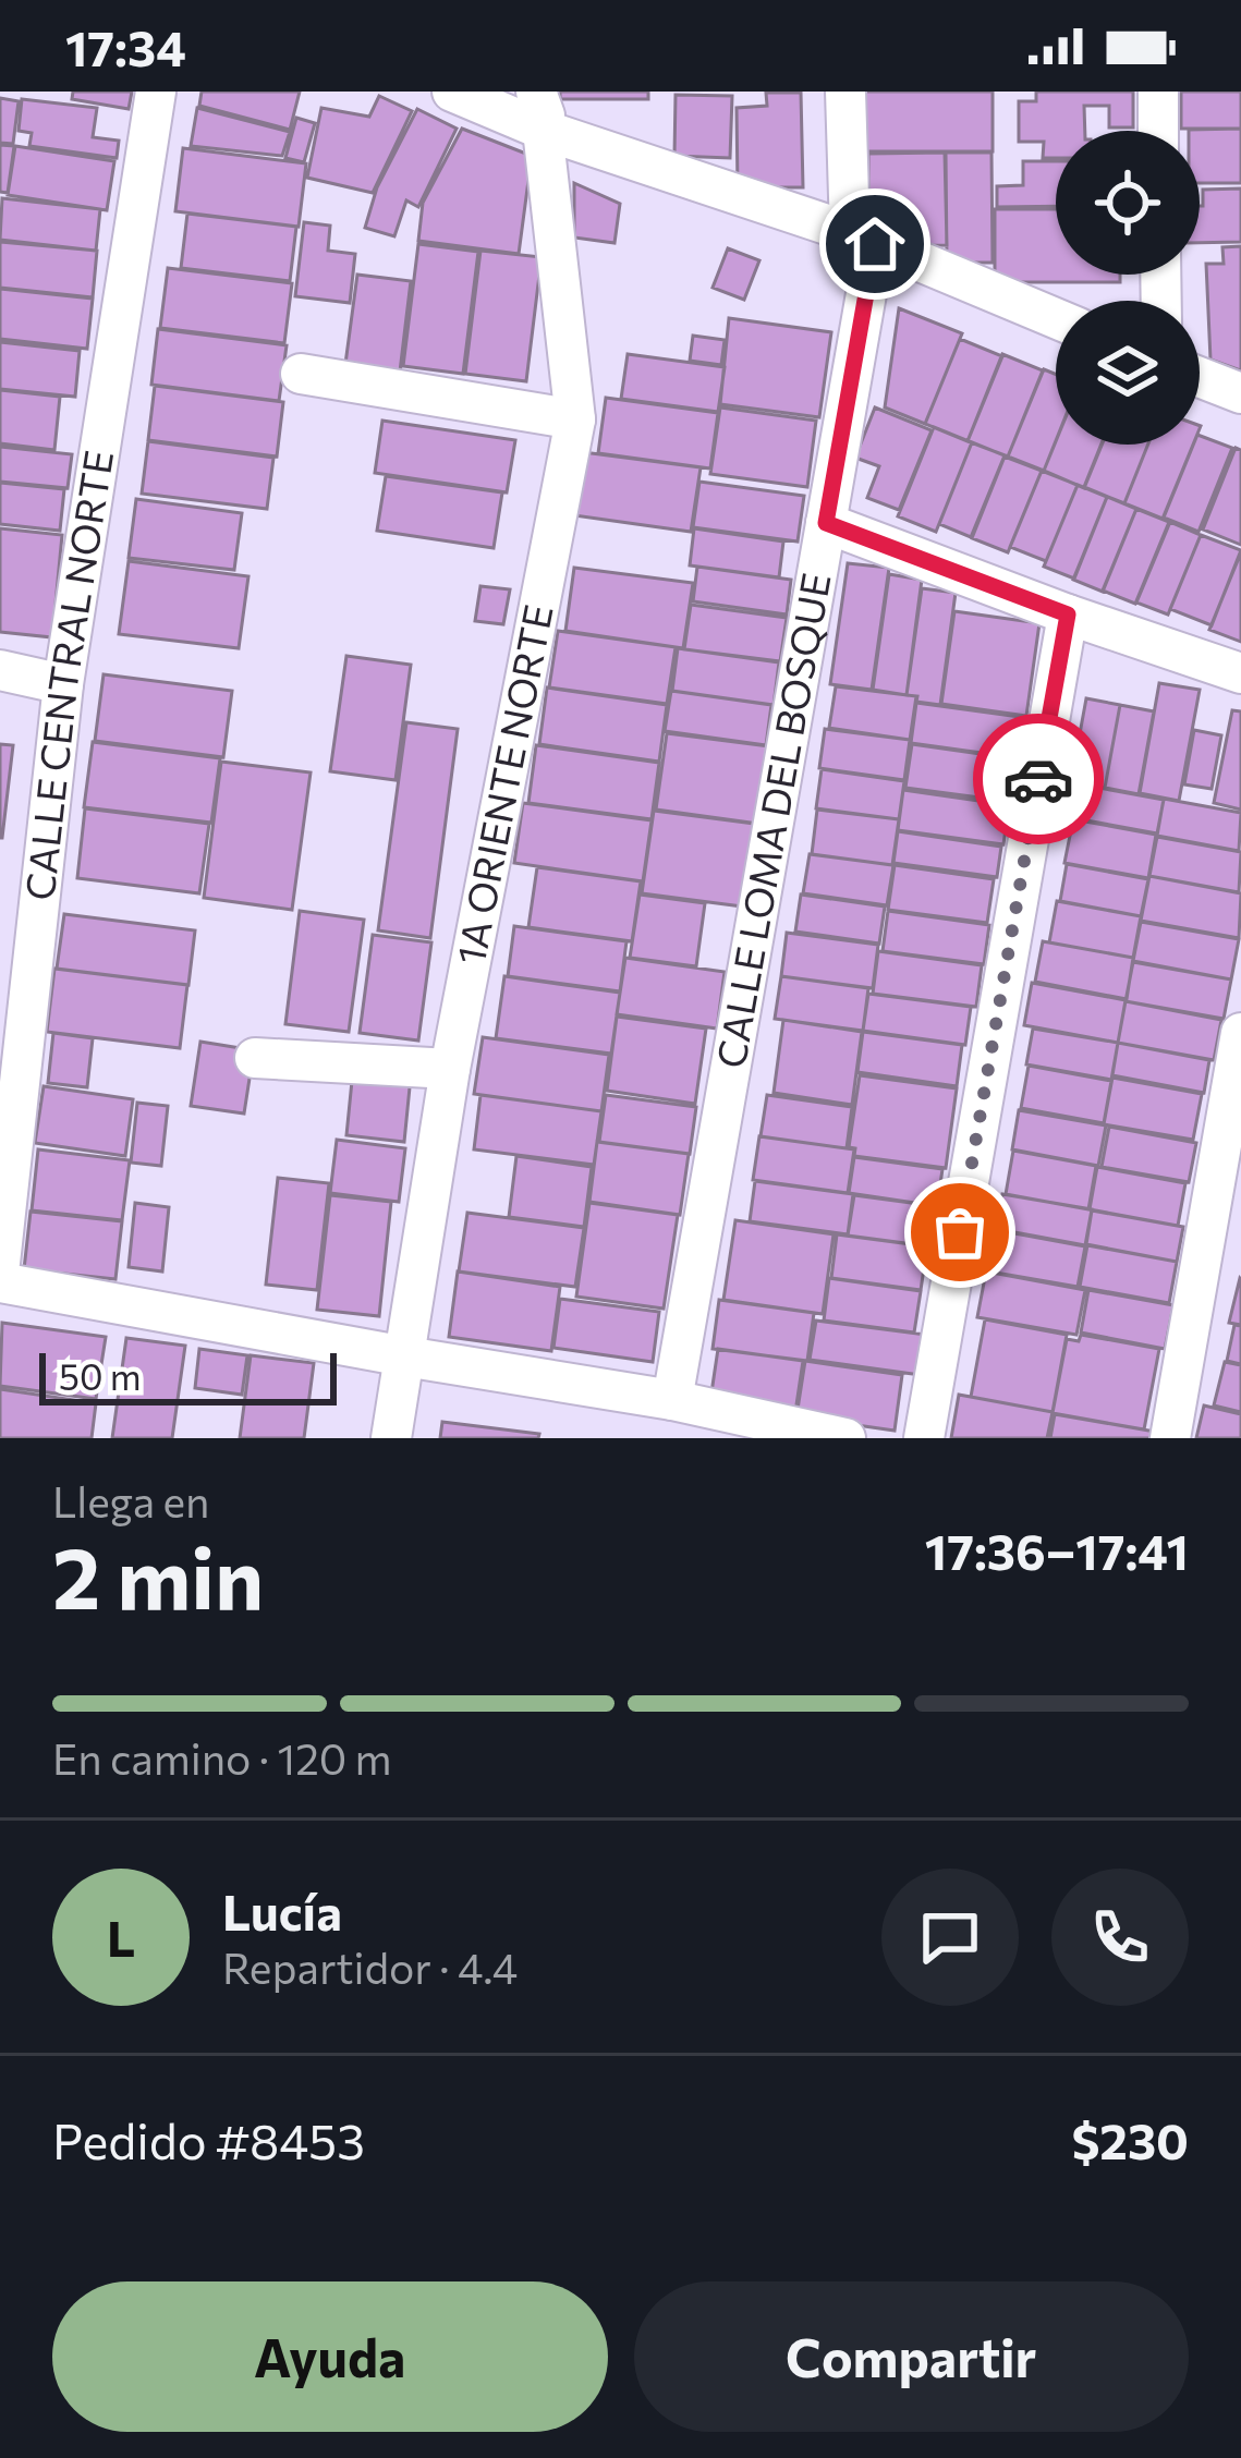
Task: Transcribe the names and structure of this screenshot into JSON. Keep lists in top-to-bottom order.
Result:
{
  "streets": {
    "street": ["CALLE CENTRAL NORTE", "1A ORIENTE NORTE", "CALLE LOMA DEL BOSQUE"]
  },
  "scale_bar": "50 m",
  "page": {
    "status": "17:34",
    "scale": "50 m",
    "heading": ["2 min", "Llega en", "17:36–17:41"],
    "panel": [
      "Lucía",
      "Repartidor · 4.4",
      "Pedido #8453",
      "$230"
    ],
    "bar": "En camino · 120 m",
    "round": "L",
    "buttons": ["Ayuda", "Compartir"]
  }
}
